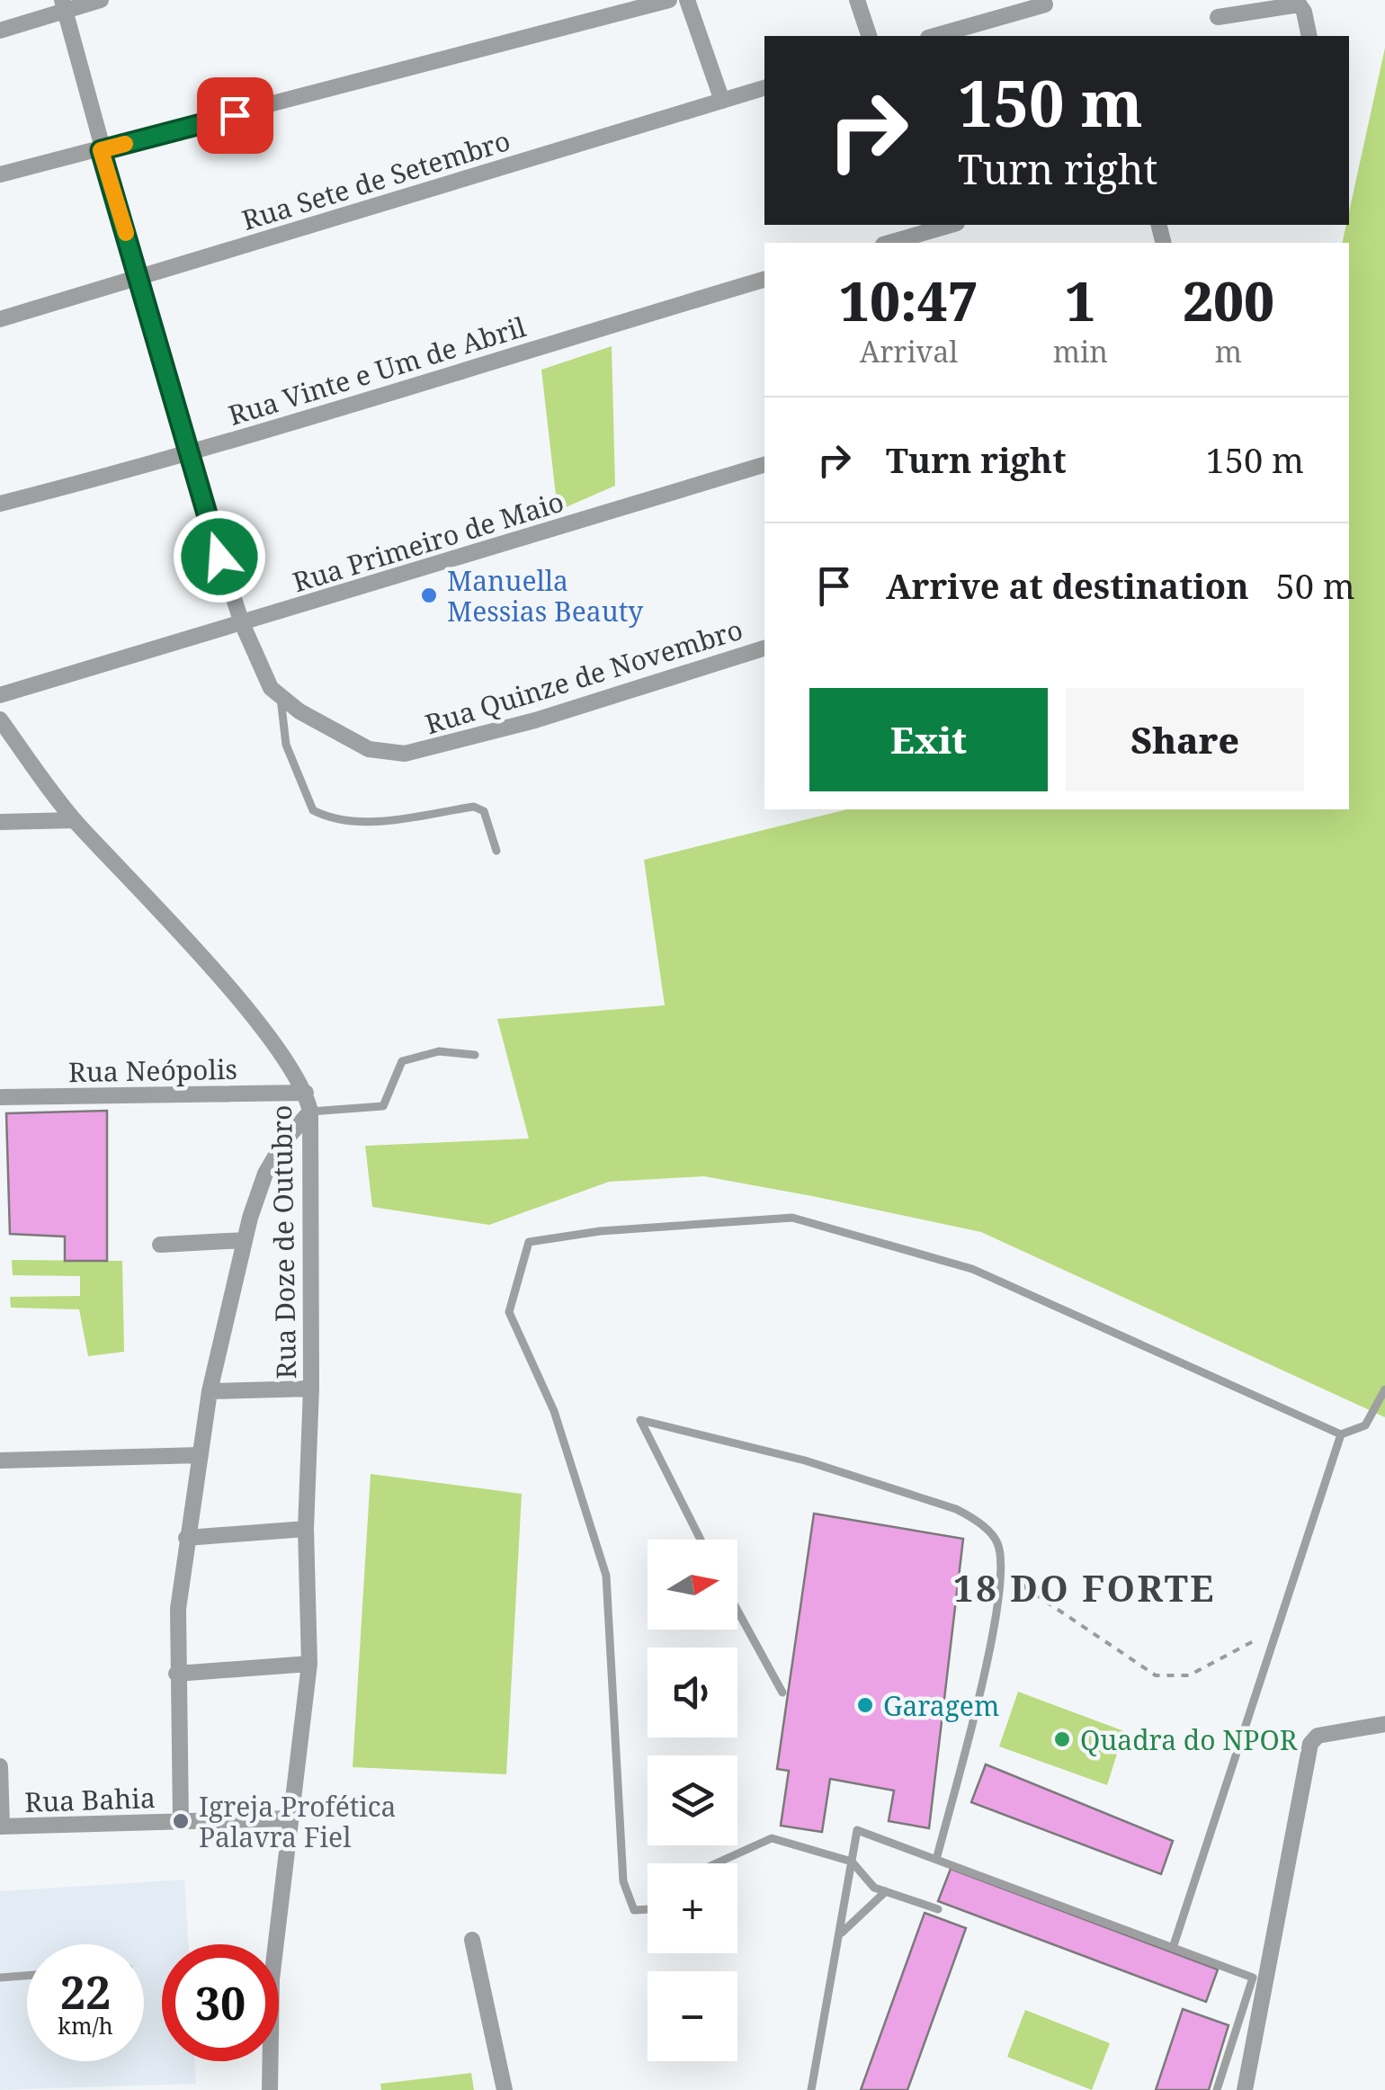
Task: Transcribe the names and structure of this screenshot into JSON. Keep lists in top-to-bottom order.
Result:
{
  "streets": {
    "street": [
      "Rua Sete de Setembro",
      "Rua Vinte e Um de Abril",
      "Rua Primeiro de Maio",
      "Rua Quinze de Novembro",
      "Rua Neópolis",
      "Rua Doze de Outubro",
      "Rua Bahia"
    ]
  },
  "crossings": [
    ["Rua Neópolis", "Rua Doze de Outubro"],
    ["Rua Doze de Outubro", "Rua Bahia"]
  ],
  "districts": ["18 DO FORTE"],
  "places": [
    "Manuella Messias Beauty",
    "Garagem",
    "Quadra do NPOR",
    "Igreja Profética Palavra Fiel"
  ],
  "north": "right",
  "page": {
    "turn": ["150 m", "Turn right"],
    "eta": [
      "10:47",
      "Arrival",
      "1",
      "min",
      "200",
      "m"
    ],
    "list": [
      {
        "name": "Turn right",
        "value": "150 m"
      },
      {
        "name": "Arrive at destination",
        "value": "50 m"
      }
    ],
    "buttons": ["Exit", "Share"],
    "map_buttons": ["+", "−"],
    "speed": "22 km/h",
    "limit": "30"
  }
}
